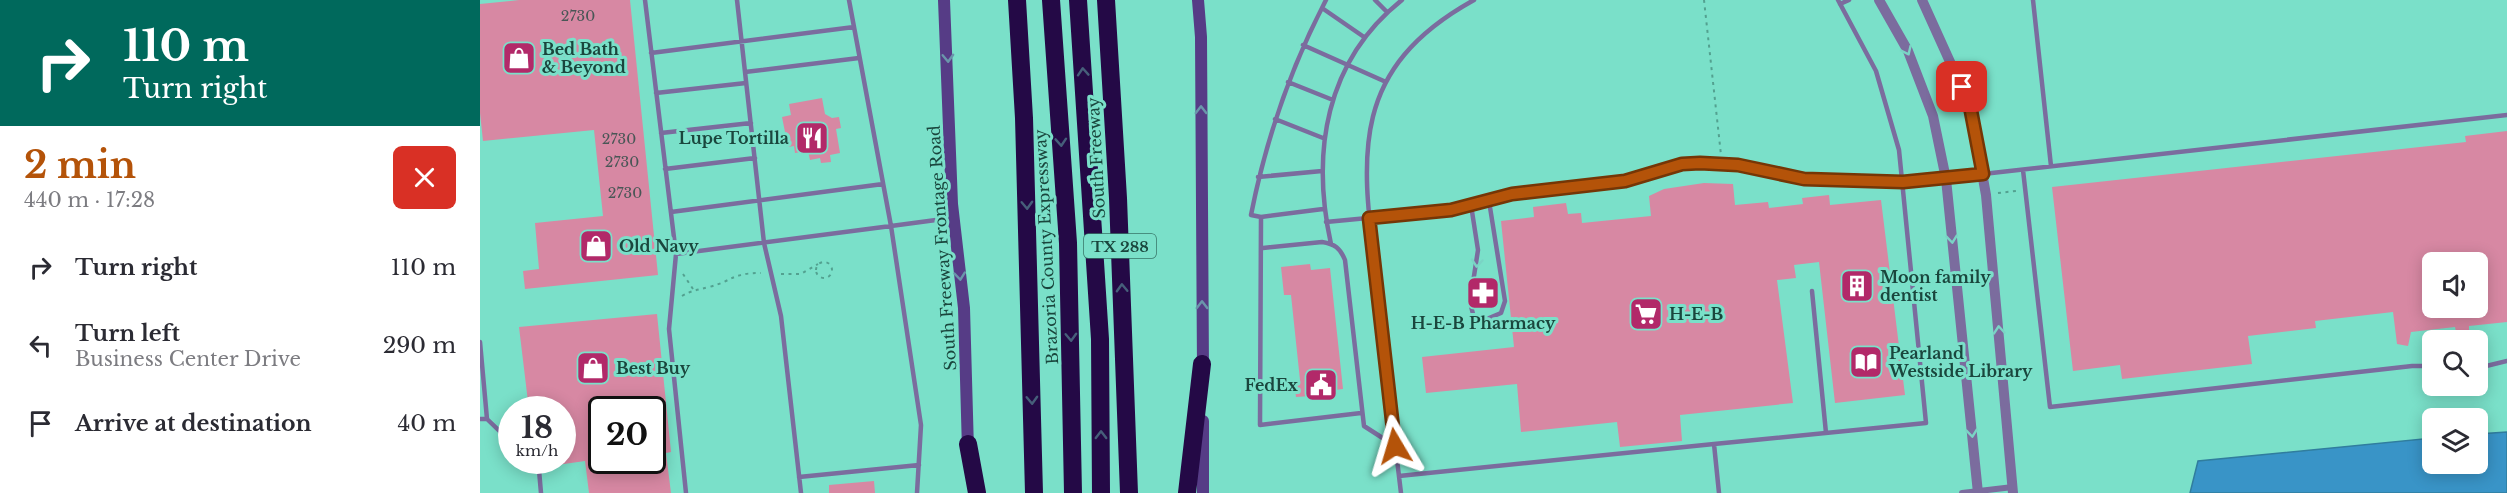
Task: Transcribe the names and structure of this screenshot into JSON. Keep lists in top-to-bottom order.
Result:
{
  "streets": {
    "highway": ["South Freeway", "TX 288", "Brazoria County Expressway"],
    "main road": ["South Freeway Frontage Road"]
  },
  "one_way": ["South Freeway Frontage Road"],
  "places": {
    "shop": ["Bed Bath & Beyond", "Old Navy", "Best Buy"],
    "restaurant": ["Lupe Tortilla"],
    "building": ["Moon family dentist"],
    "pharmacy": ["H-E-B Pharmacy"],
    "supermarket": ["H-E-B"],
    "library": ["Pearland Westside Library"],
    "public building": ["FedEx"]
  },
  "house_numbers": [
    "2730",
    "2730",
    "2730",
    "2730"
  ],
  "page": {
    "turn": ["110 m", "Turn right"],
    "heading": ["2 min", "440 m · 17:28"],
    "list": [
      {
        "name": "Turn right",
        "value": "110 m"
      },
      {
        "name": "Turn left",
        "note": "Business Center Drive",
        "value": "290 m"
      },
      {
        "name": "Arrive at destination",
        "value": "40 m"
      }
    ],
    "speed": "18 km/h",
    "limit": "20"
  }
}
